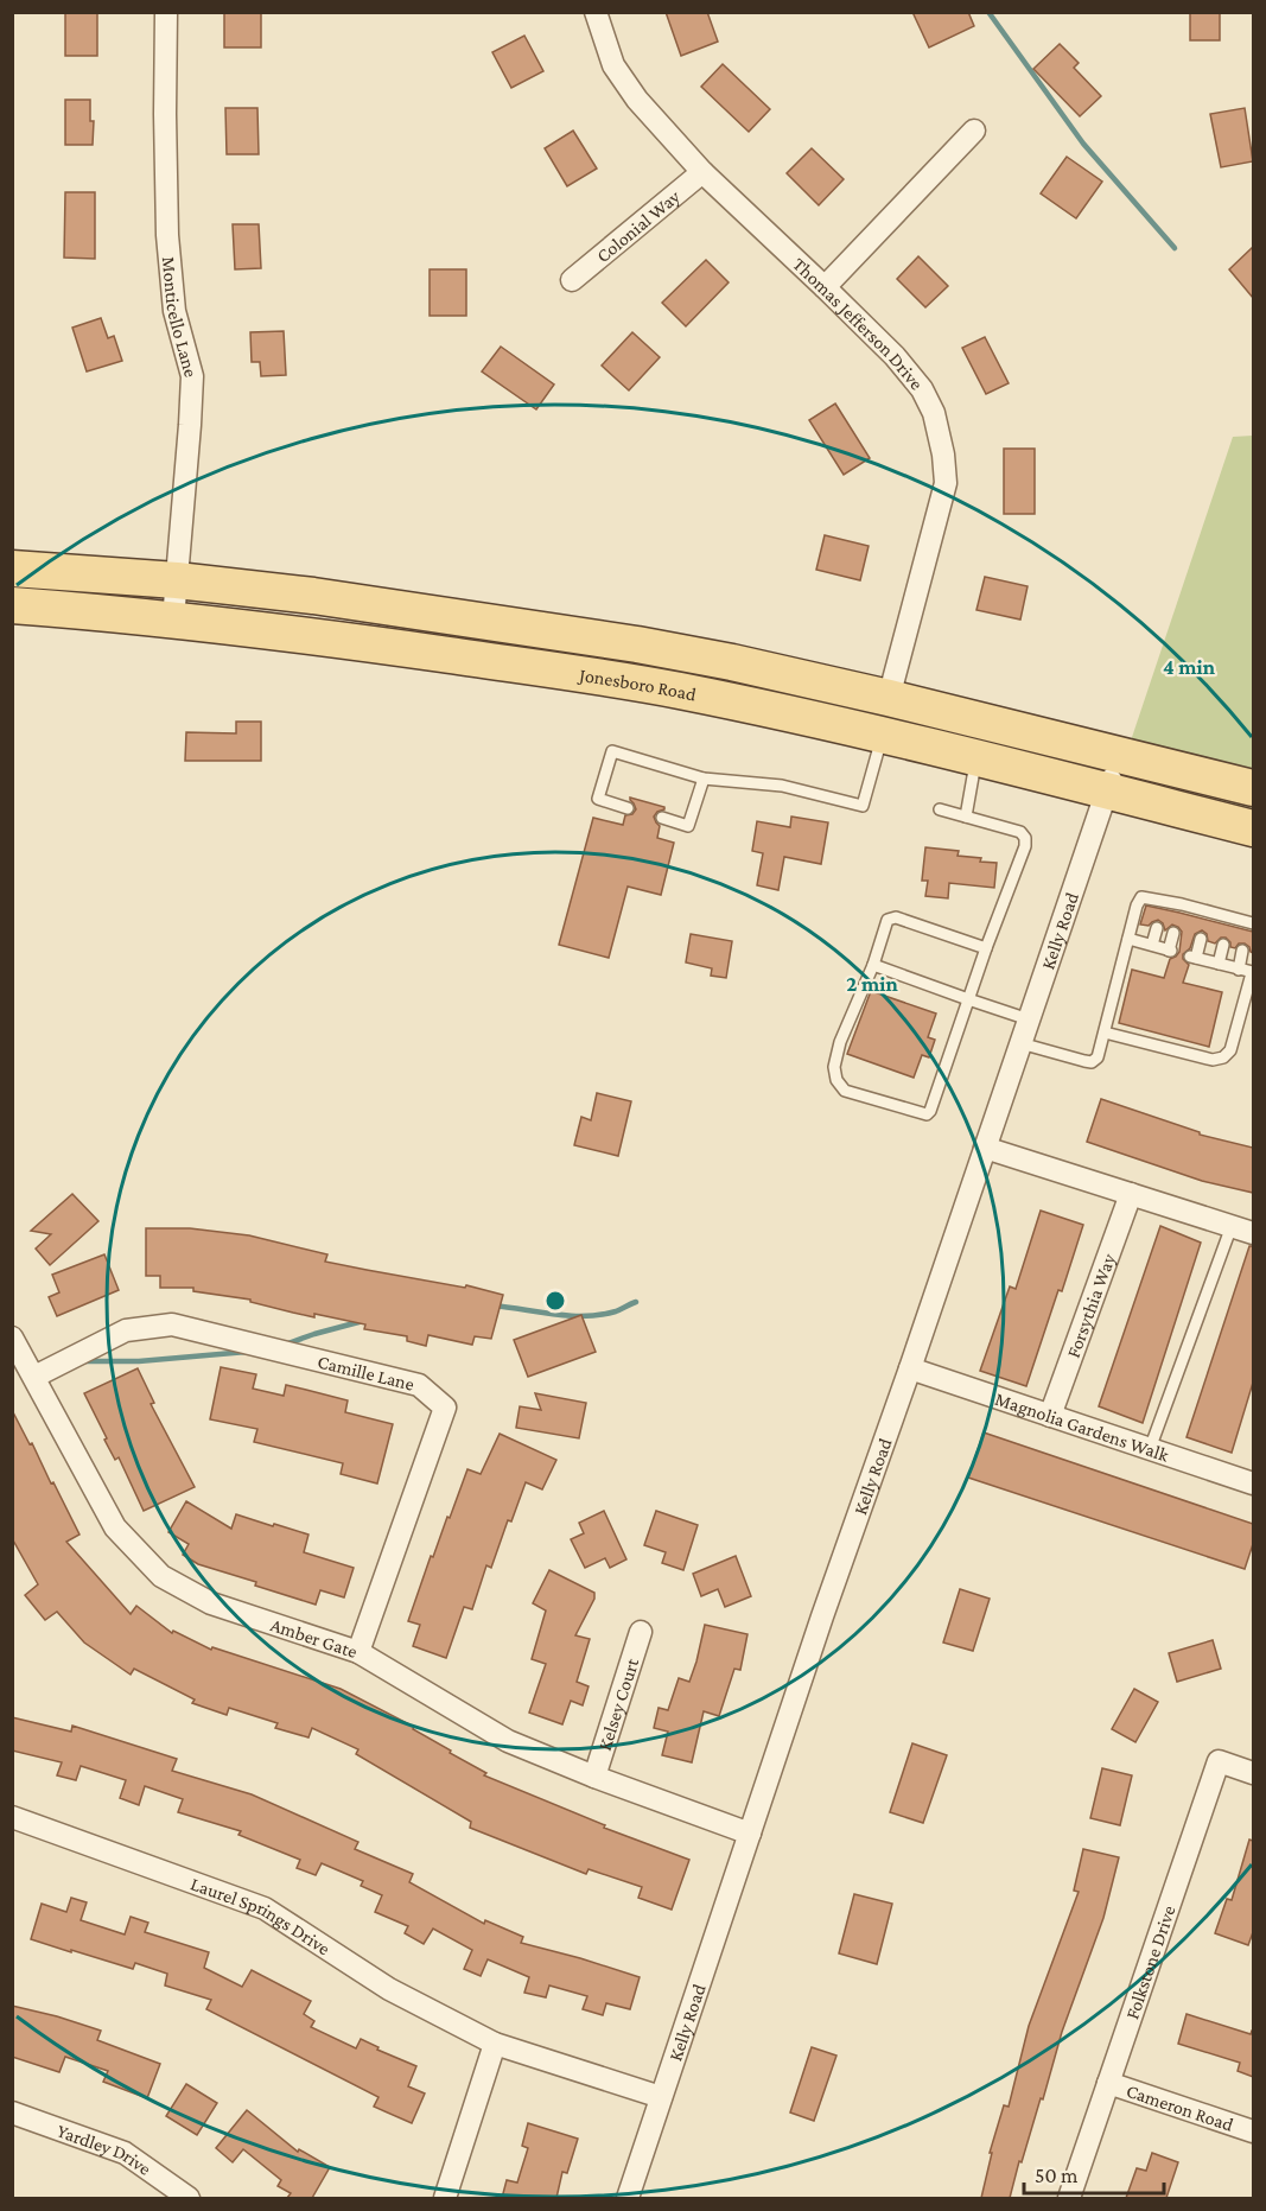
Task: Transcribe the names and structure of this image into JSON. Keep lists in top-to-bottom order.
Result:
{
  "streets": {
    "main road": ["Jonesboro Road"],
    "street": [
      "Colonial Way",
      "Monticello Lane",
      "Thomas Jefferson Drive",
      "Kelly Road",
      "Forsythia Way",
      "Camille Lane",
      "Magnolia Gardens Walk",
      "Amber Gate",
      "Kelsey Court",
      "Laurel Springs Drive",
      "Folkstone Drive",
      "Cameron Road",
      "Yardley Drive"
    ]
  },
  "crossings": [
    ["Colonial Way", "Thomas Jefferson Drive"],
    ["Monticello Lane", "Jonesboro Road"],
    ["Thomas Jefferson Drive", "Jonesboro Road"],
    ["Jonesboro Road", "Kelly Road"],
    ["Kelly Road", "Magnolia Gardens Walk"],
    ["Kelly Road", "Amber Gate"],
    ["Kelly Road", "Laurel Springs Drive"],
    ["Forsythia Way", "Magnolia Gardens Walk"],
    ["Camille Lane", "Amber Gate"],
    ["Amber Gate", "Kelsey Court"],
    ["Folkstone Drive", "Cameron Road"]
  ],
  "scale_bar": "50 m",
  "rings": ["4 min", "2 min"]
}
